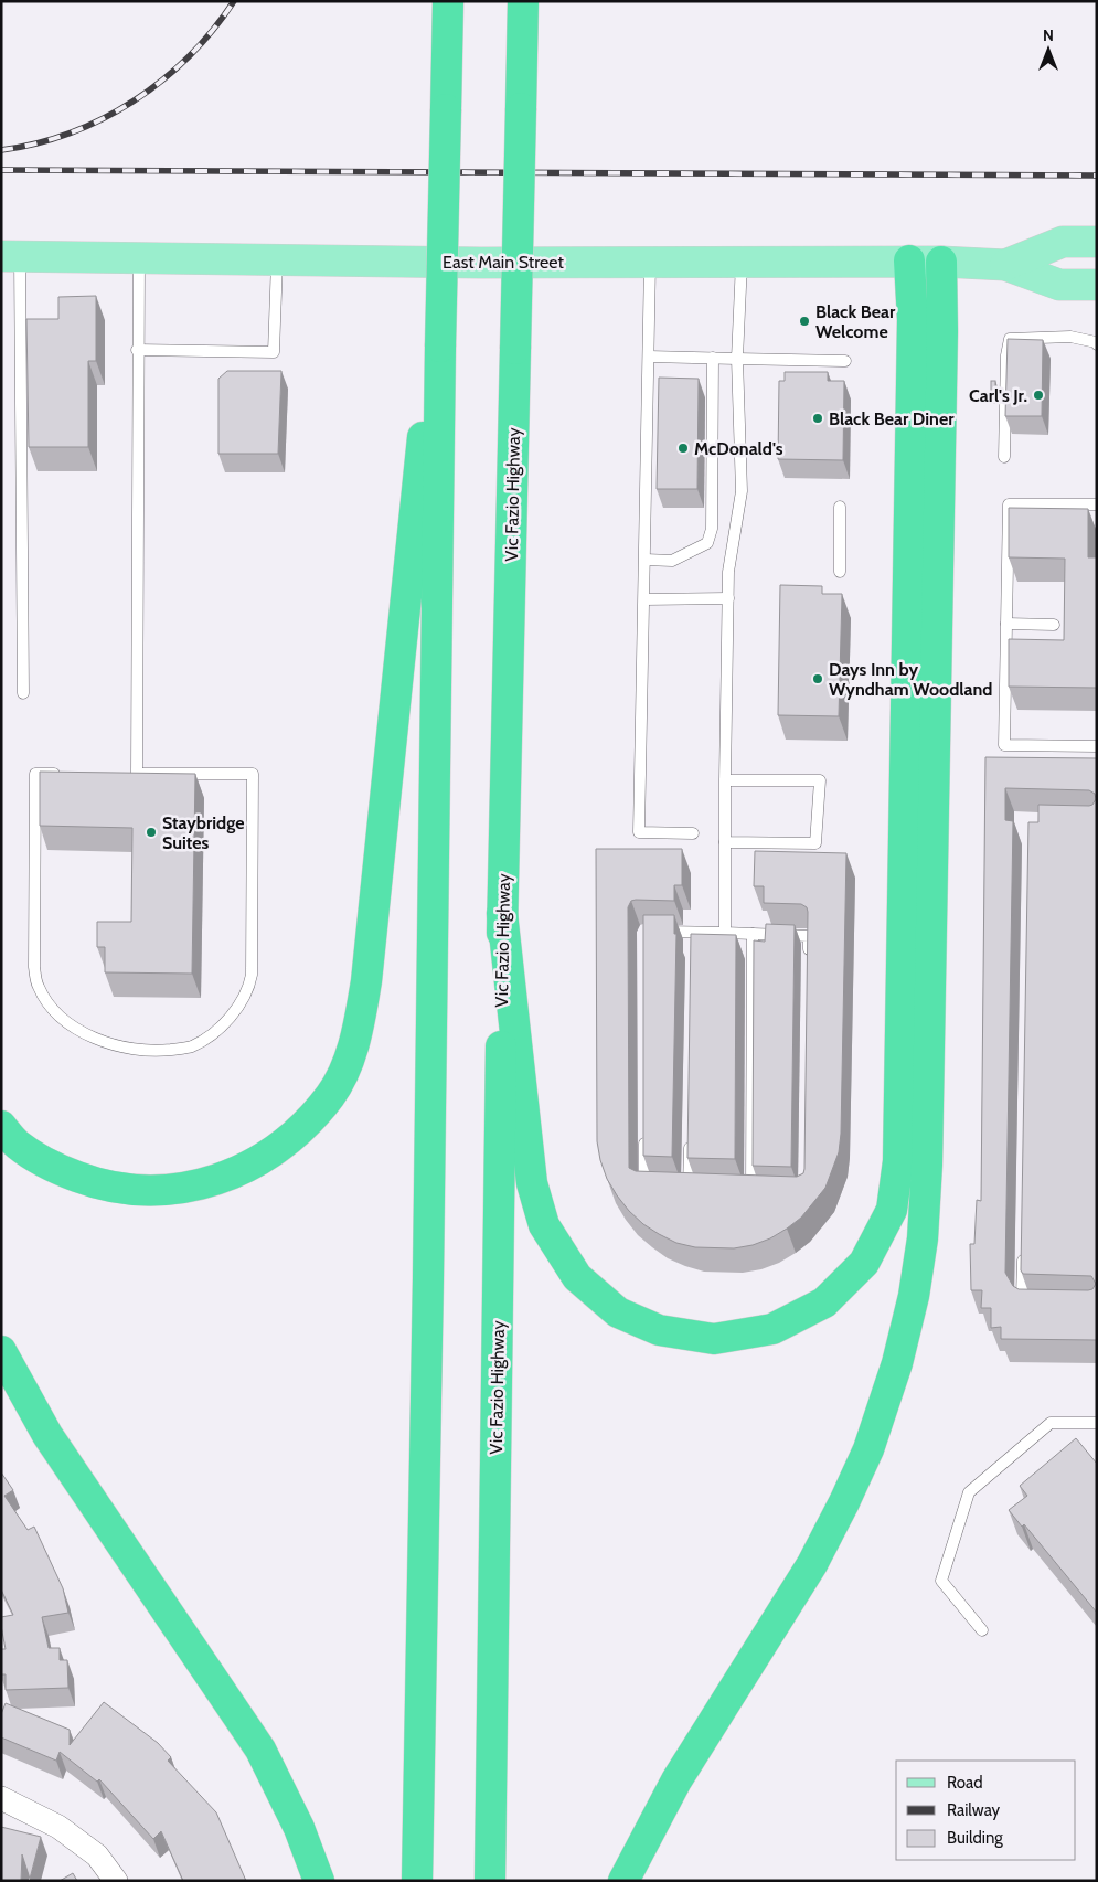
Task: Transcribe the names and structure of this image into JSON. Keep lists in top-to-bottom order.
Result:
{
  "streets": {
    "highway": ["Vic Fazio Highway"],
    "main road": ["East Main Street"]
  },
  "places": [
    "Black Bear Welcome",
    "Carl's Jr.",
    "Black Bear Diner",
    "McDonald's",
    "Days Inn by Wyndham Woodland",
    "Staybridge Suites"
  ],
  "legend": ["Road", "Railway", "Building"],
  "north": "top"
}
